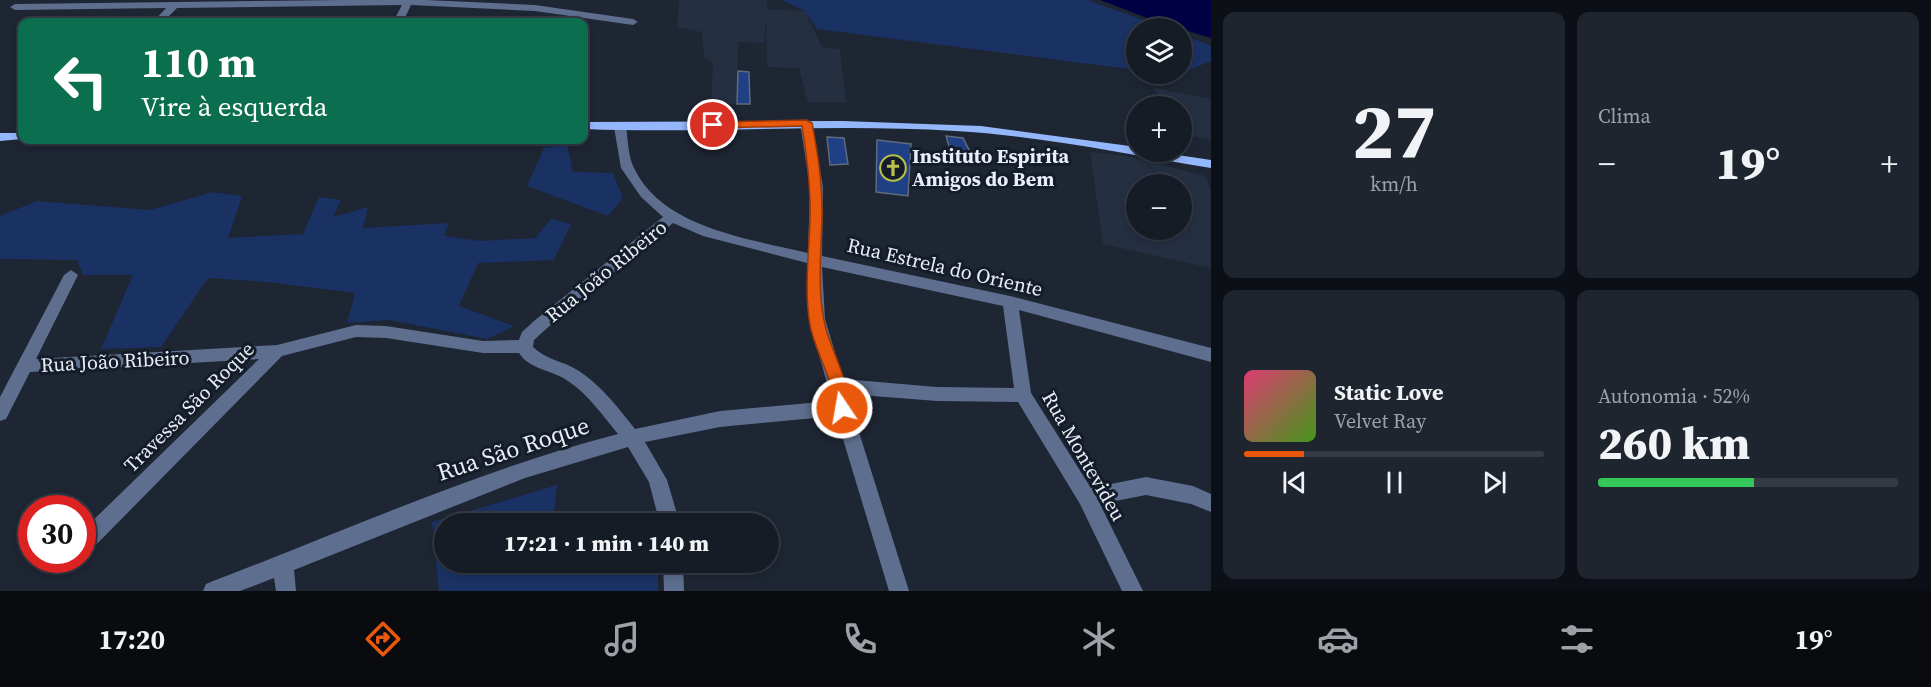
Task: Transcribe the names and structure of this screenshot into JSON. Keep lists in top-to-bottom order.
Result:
{
  "streets": {
    "street": [
      "Rua Estrela do Oriente",
      "Rua João Ribeiro",
      "Travessa São Roque",
      "Rua São Roque",
      "Rua Montevideu"
    ]
  },
  "crossings": [
    ["Rua Estrela do Oriente", "Rua João Ribeiro"],
    ["Rua Estrela do Oriente", "Rua Montevideu"],
    ["Rua João Ribeiro", "Travessa São Roque"]
  ],
  "places": {
    "church": ["Instituto Espirita Amigos do Bem"]
  },
  "page": {
    "tile": [
      ["27", "km/h"],
      "Clima",
      ["Autonomia · 52%", "260 km"]
    ],
    "map_buttons": ["+", "−"],
    "turn": ["110 m", "Vire à esquerda"],
    "heat": ["−", "19°", "+"],
    "song": ["Static Love", "Velvet Ray"],
    "limit": "30",
    "trip": "17:21 · 1 min · 140 m",
    "tabs": ["17:20", "19°"]
  }
}
